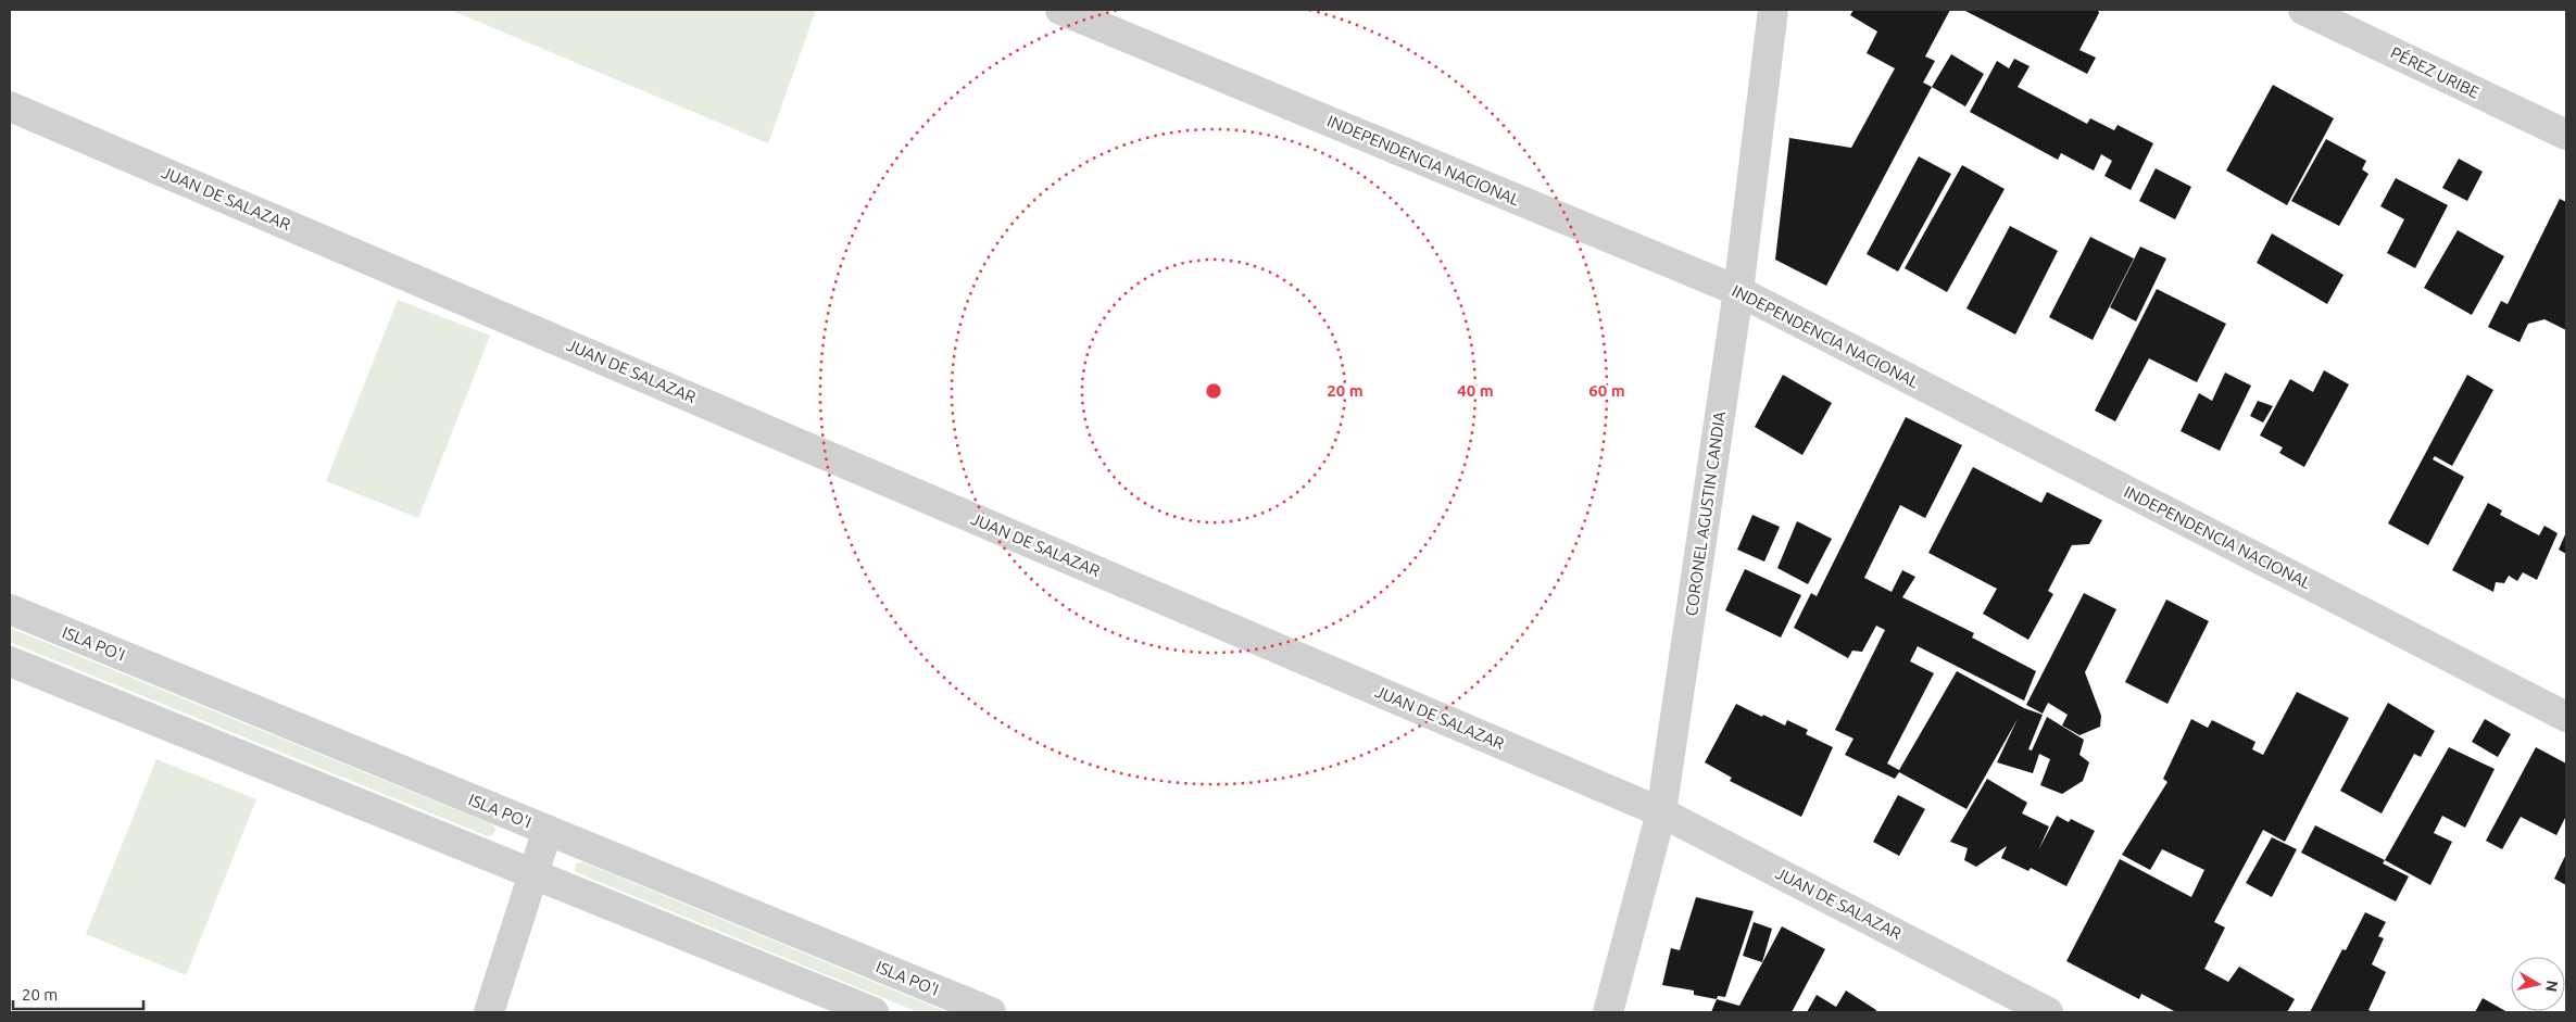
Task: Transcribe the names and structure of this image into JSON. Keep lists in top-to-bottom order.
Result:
{
  "streets": {
    "street": [
      "PÉREZ URIBE",
      "INDEPENDENCIA NACIONAL",
      "JUAN DE SALAZAR",
      "CORONEL AGUSTIN CANDIA",
      "ISLA PO'I"
    ]
  },
  "crossings": [
    ["INDEPENDENCIA NACIONAL", "CORONEL AGUSTIN CANDIA"],
    ["JUAN DE SALAZAR", "CORONEL AGUSTIN CANDIA"]
  ],
  "scale_bar": "20 m",
  "north": "right",
  "rings": ["20 m", "40 m", "60 m"]
}
